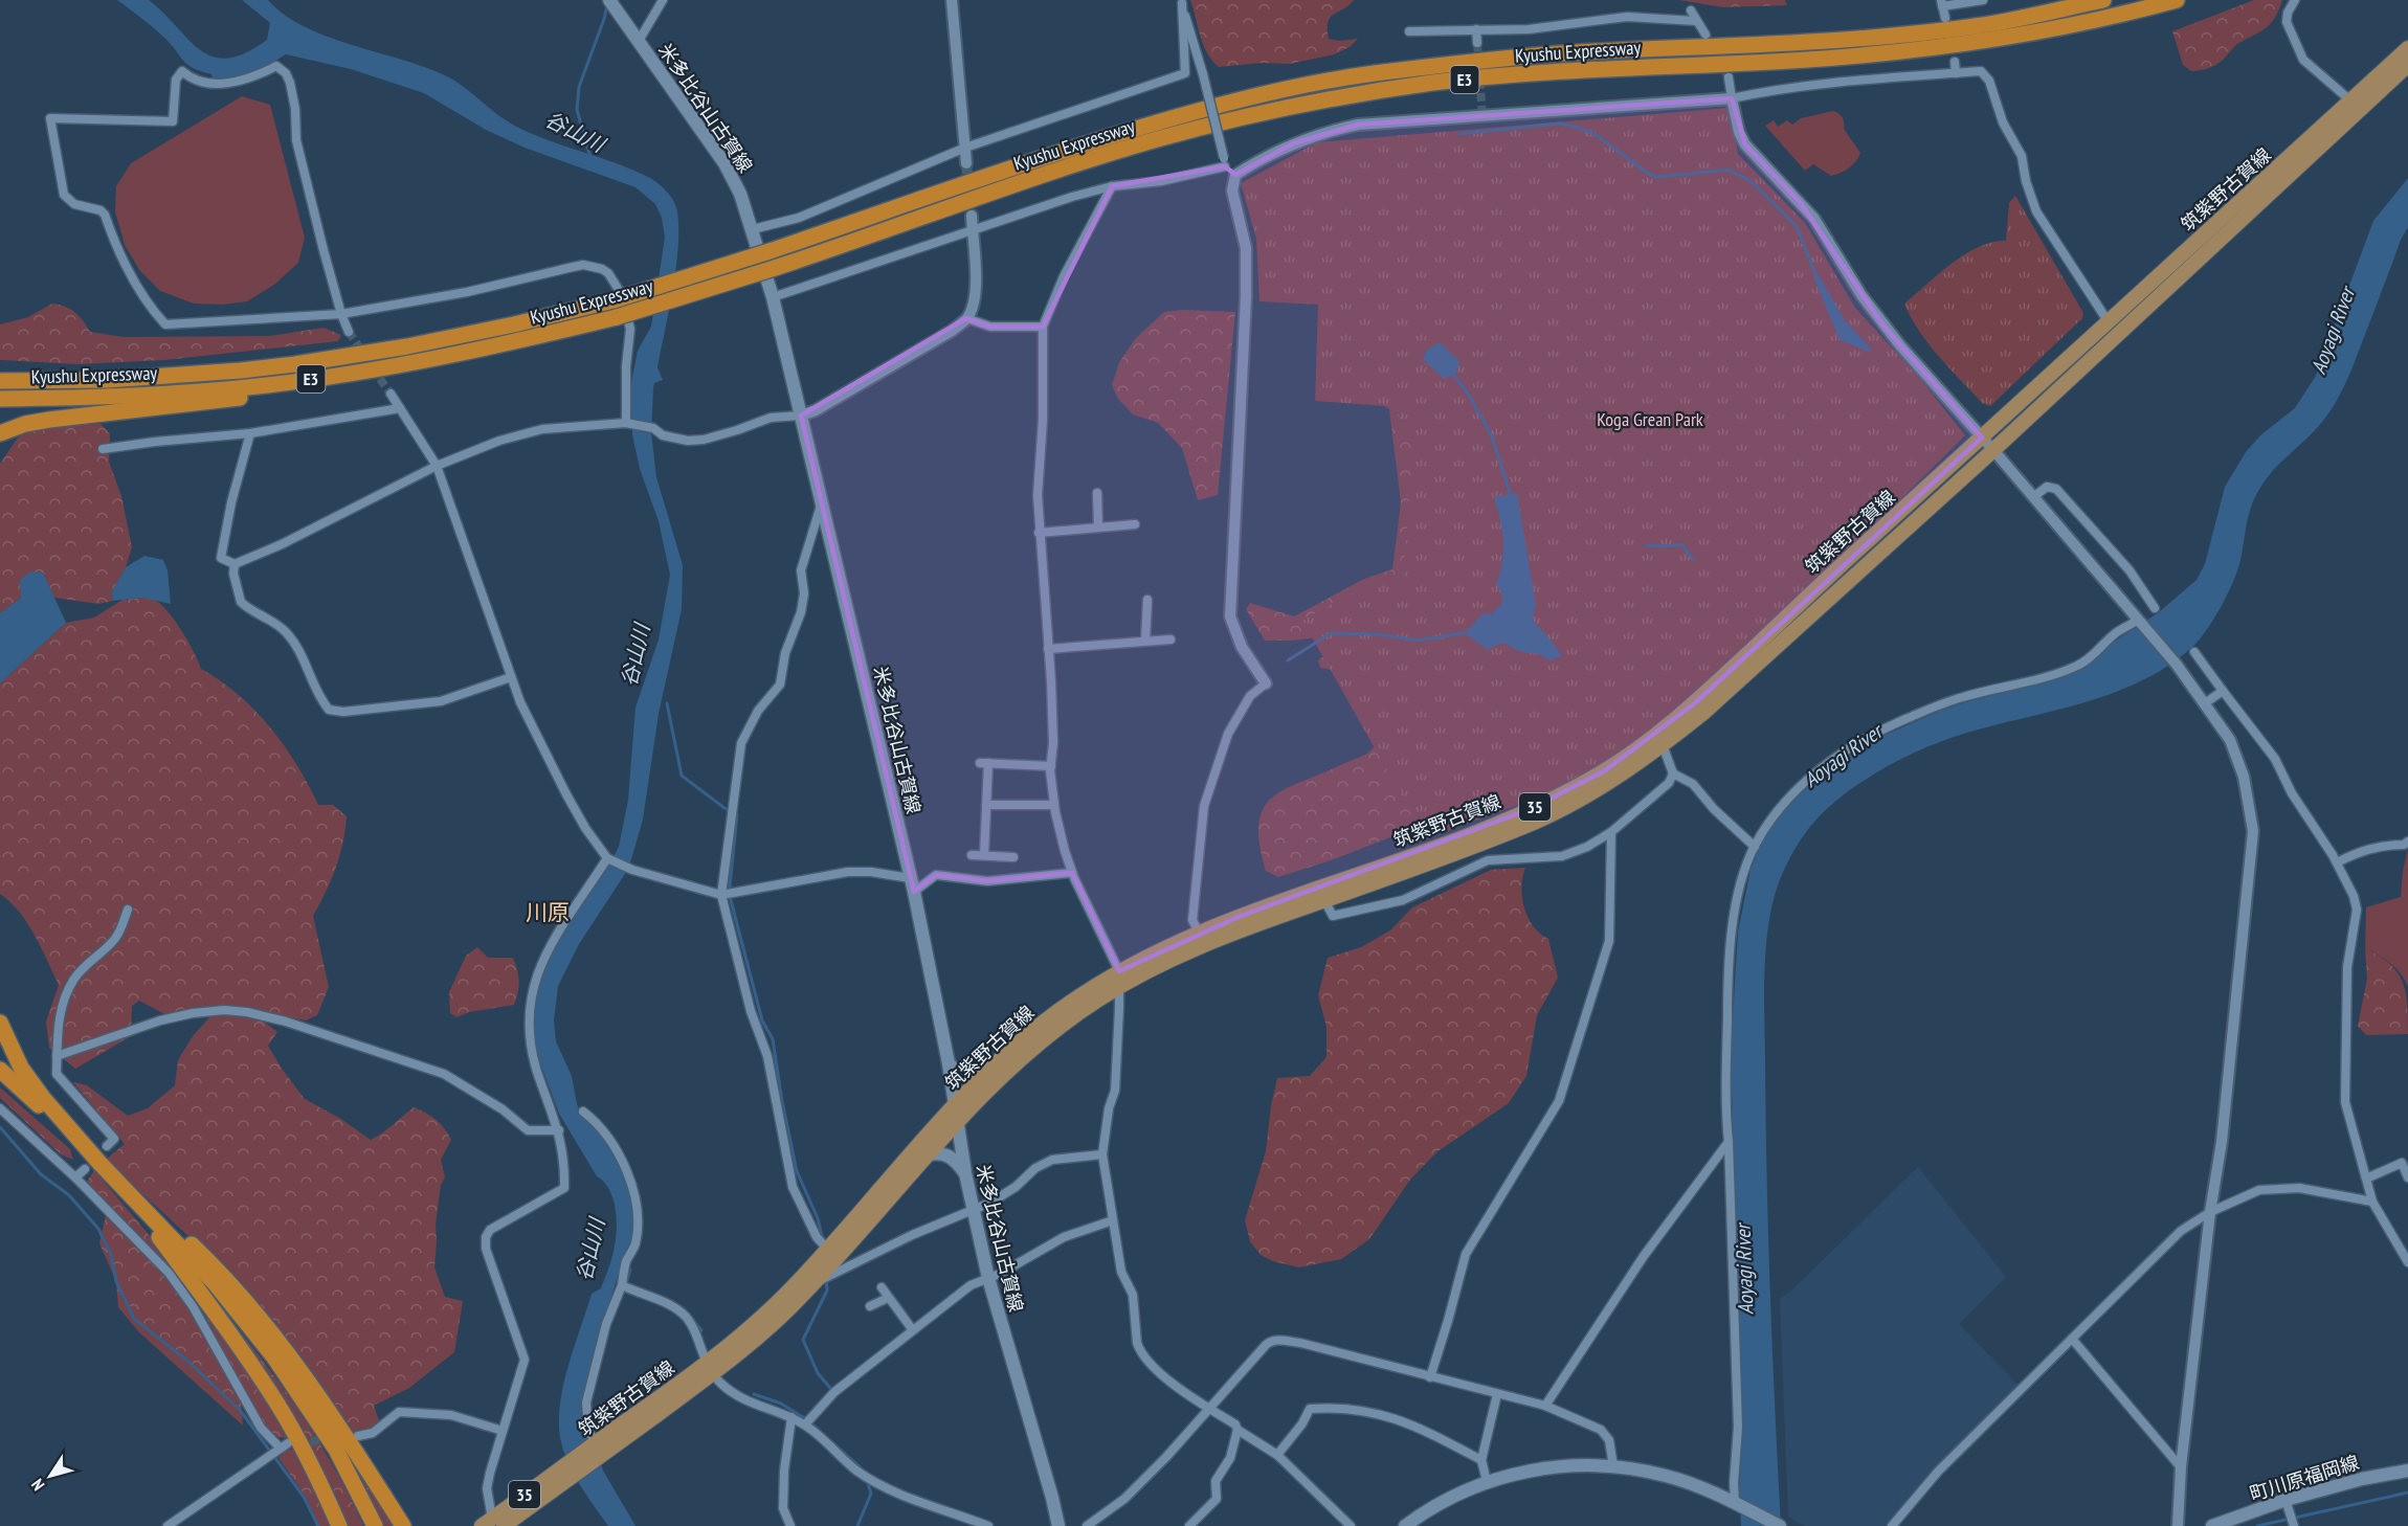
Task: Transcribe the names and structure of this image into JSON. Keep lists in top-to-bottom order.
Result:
{
  "streets": {
    "highway": ["Kyushu Expressway", "E3"],
    "main road": [
      "米多比谷山古賀線",
      "筑紫野古賀線",
      "35",
      "町川原福岡線"
    ]
  },
  "crossings": [
    ["米多比谷山古賀線", "筑紫野古賀線"]
  ],
  "districts": ["川原"],
  "water": ["谷山川", "Aoyagi River"],
  "parks": ["Koga Grean Park"],
  "north": "bottom left"
}
